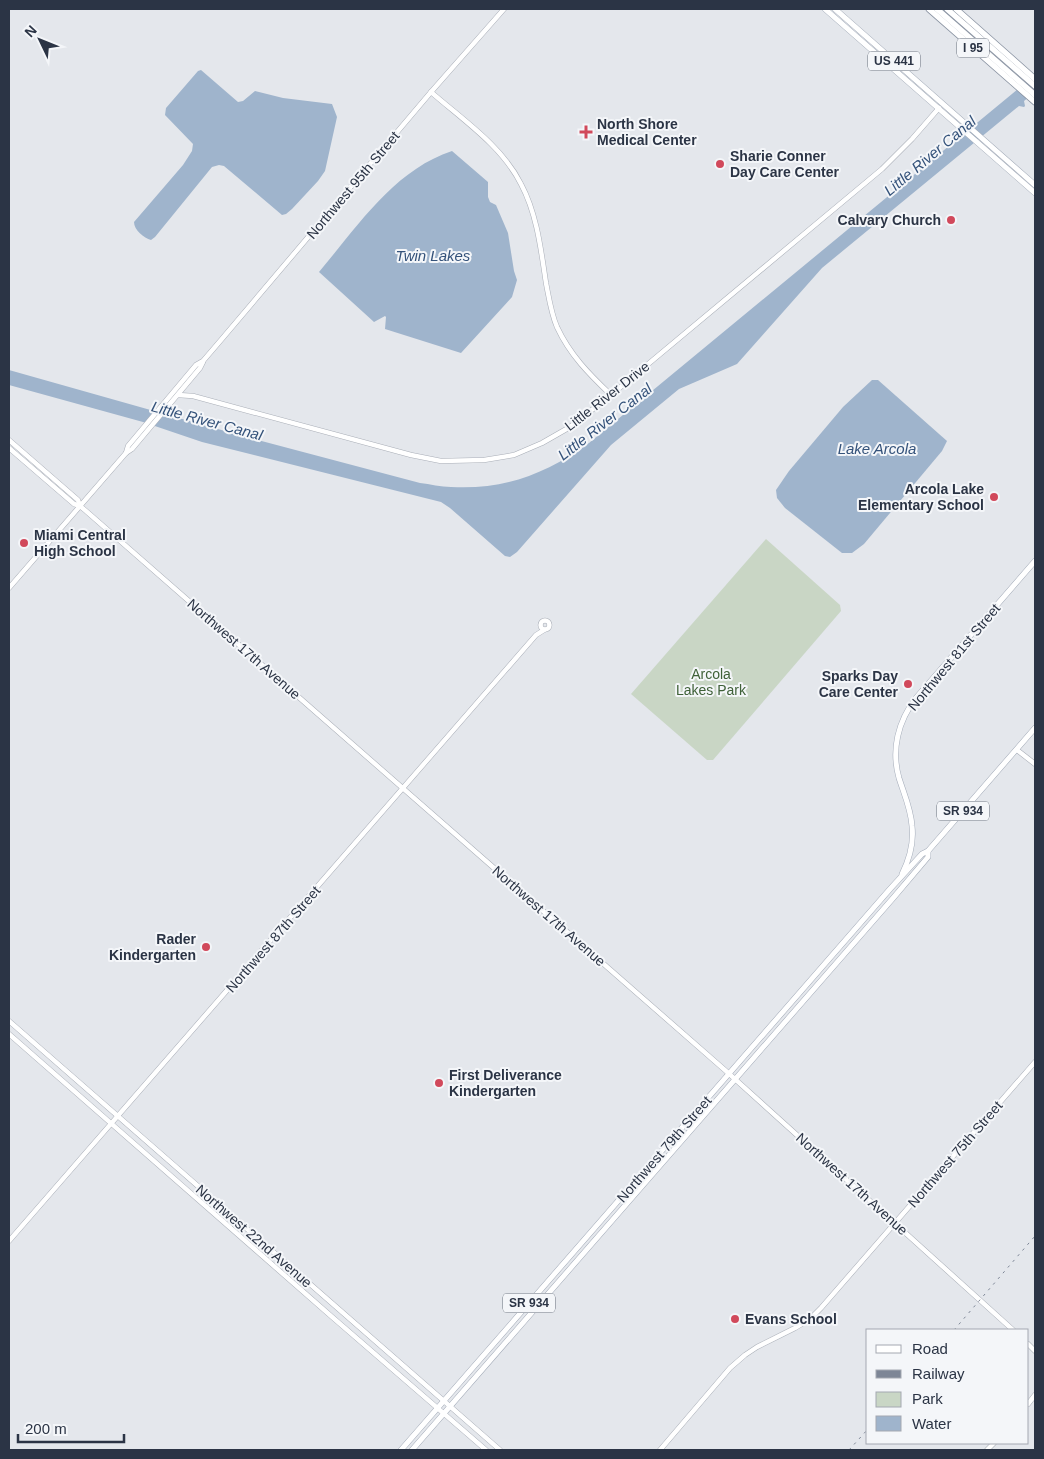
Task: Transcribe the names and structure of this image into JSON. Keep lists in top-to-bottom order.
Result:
{
  "streets": {
    "highway": ["I 95"],
    "main road": [
      "US 441",
      "Northwest 95th Street",
      "Little River Drive",
      "Northwest 17th Avenue",
      "Northwest 81st Street",
      "SR 934",
      "Northwest 87th Street",
      "Northwest 79th Street",
      "Northwest 75th Street",
      "Northwest 22nd Avenue"
    ]
  },
  "crossings": [
    ["US 441", "Little River Drive"],
    ["Northwest 95th Street", "Little River Drive"],
    ["Northwest 95th Street", "Northwest 17th Avenue"],
    ["Northwest 17th Avenue", "Northwest 87th Street"],
    ["Northwest 17th Avenue", "Northwest 79th Street"],
    ["Northwest 17th Avenue", "Northwest 75th Street"],
    ["Northwest 81st Street", "Northwest 79th Street"],
    ["Northwest 87th Street", "Northwest 22nd Avenue"],
    ["Northwest 79th Street", "Northwest 22nd Avenue"]
  ],
  "water": ["Little River Canal", "Twin Lakes", "Lake Arcola"],
  "parks": ["Arcola Lakes Park"],
  "places": {
    "health": ["North Shore Medical Center"],
    "other": [
      "Sharie Conner Day Care Center",
      "Calvary Church",
      "Arcola Lake Elementary School",
      "Miami Central High School",
      "Sparks Day Care Center",
      "Rader Kindergarten",
      "First Deliverance Kindergarten",
      "Evans School"
    ]
  },
  "legend": [
    "Road",
    "Railway",
    "Park",
    "Water"
  ],
  "scale_bar": "200 m",
  "north": "top left"
}
